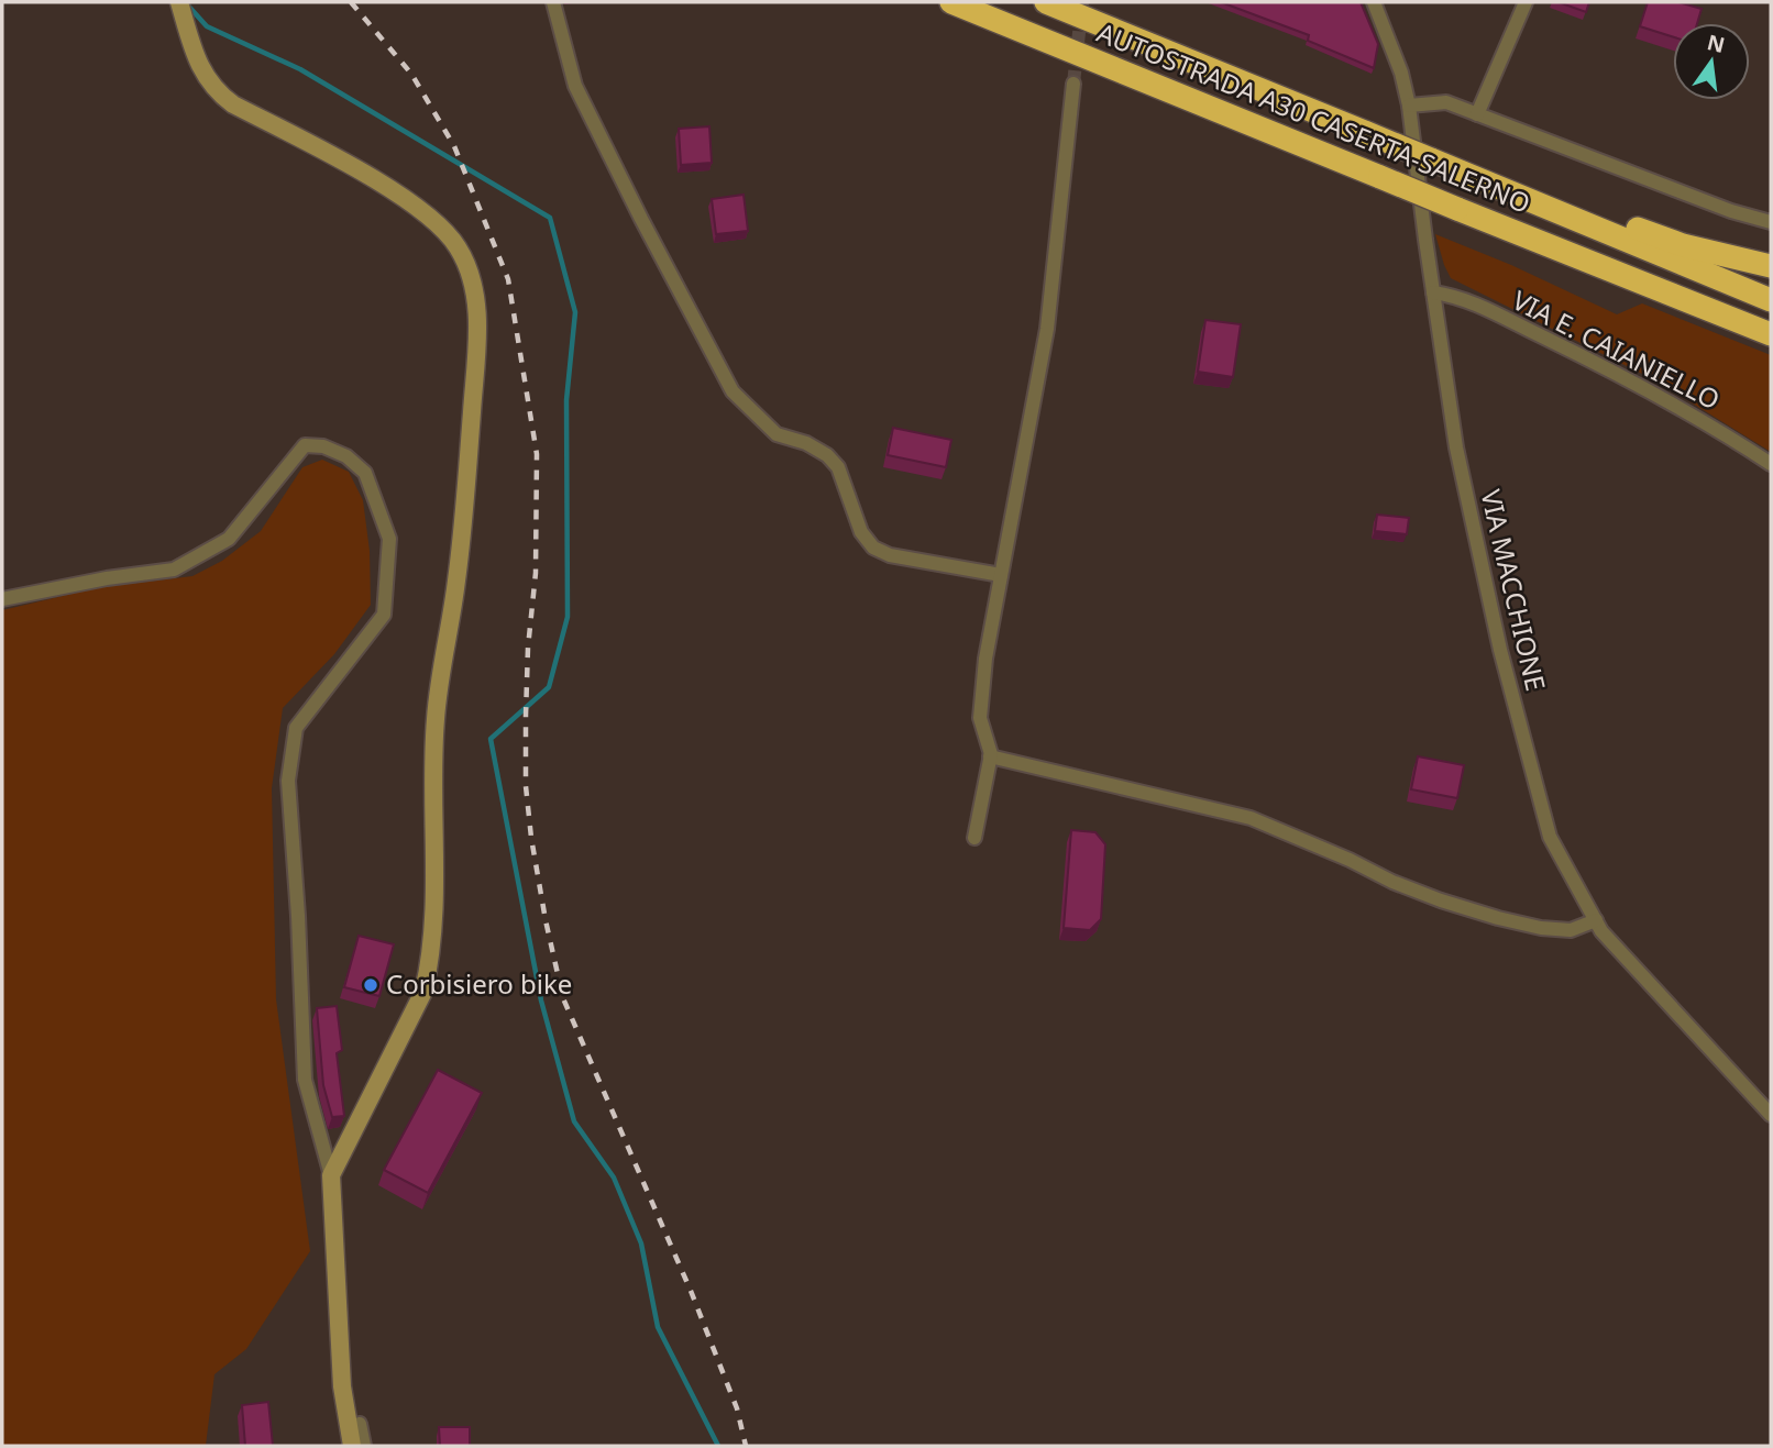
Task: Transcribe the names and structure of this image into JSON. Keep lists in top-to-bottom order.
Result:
{
  "streets": {
    "highway": ["AUTOSTRADA A30 CASERTA-SALERNO"],
    "street": ["VIA E. CAIANIELLO", "VIA MACCHIONE"]
  },
  "crossings": [
    ["VIA E. CAIANIELLO", "VIA MACCHIONE"]
  ],
  "places": ["Corbisiero bike"],
  "north": "top"
}
